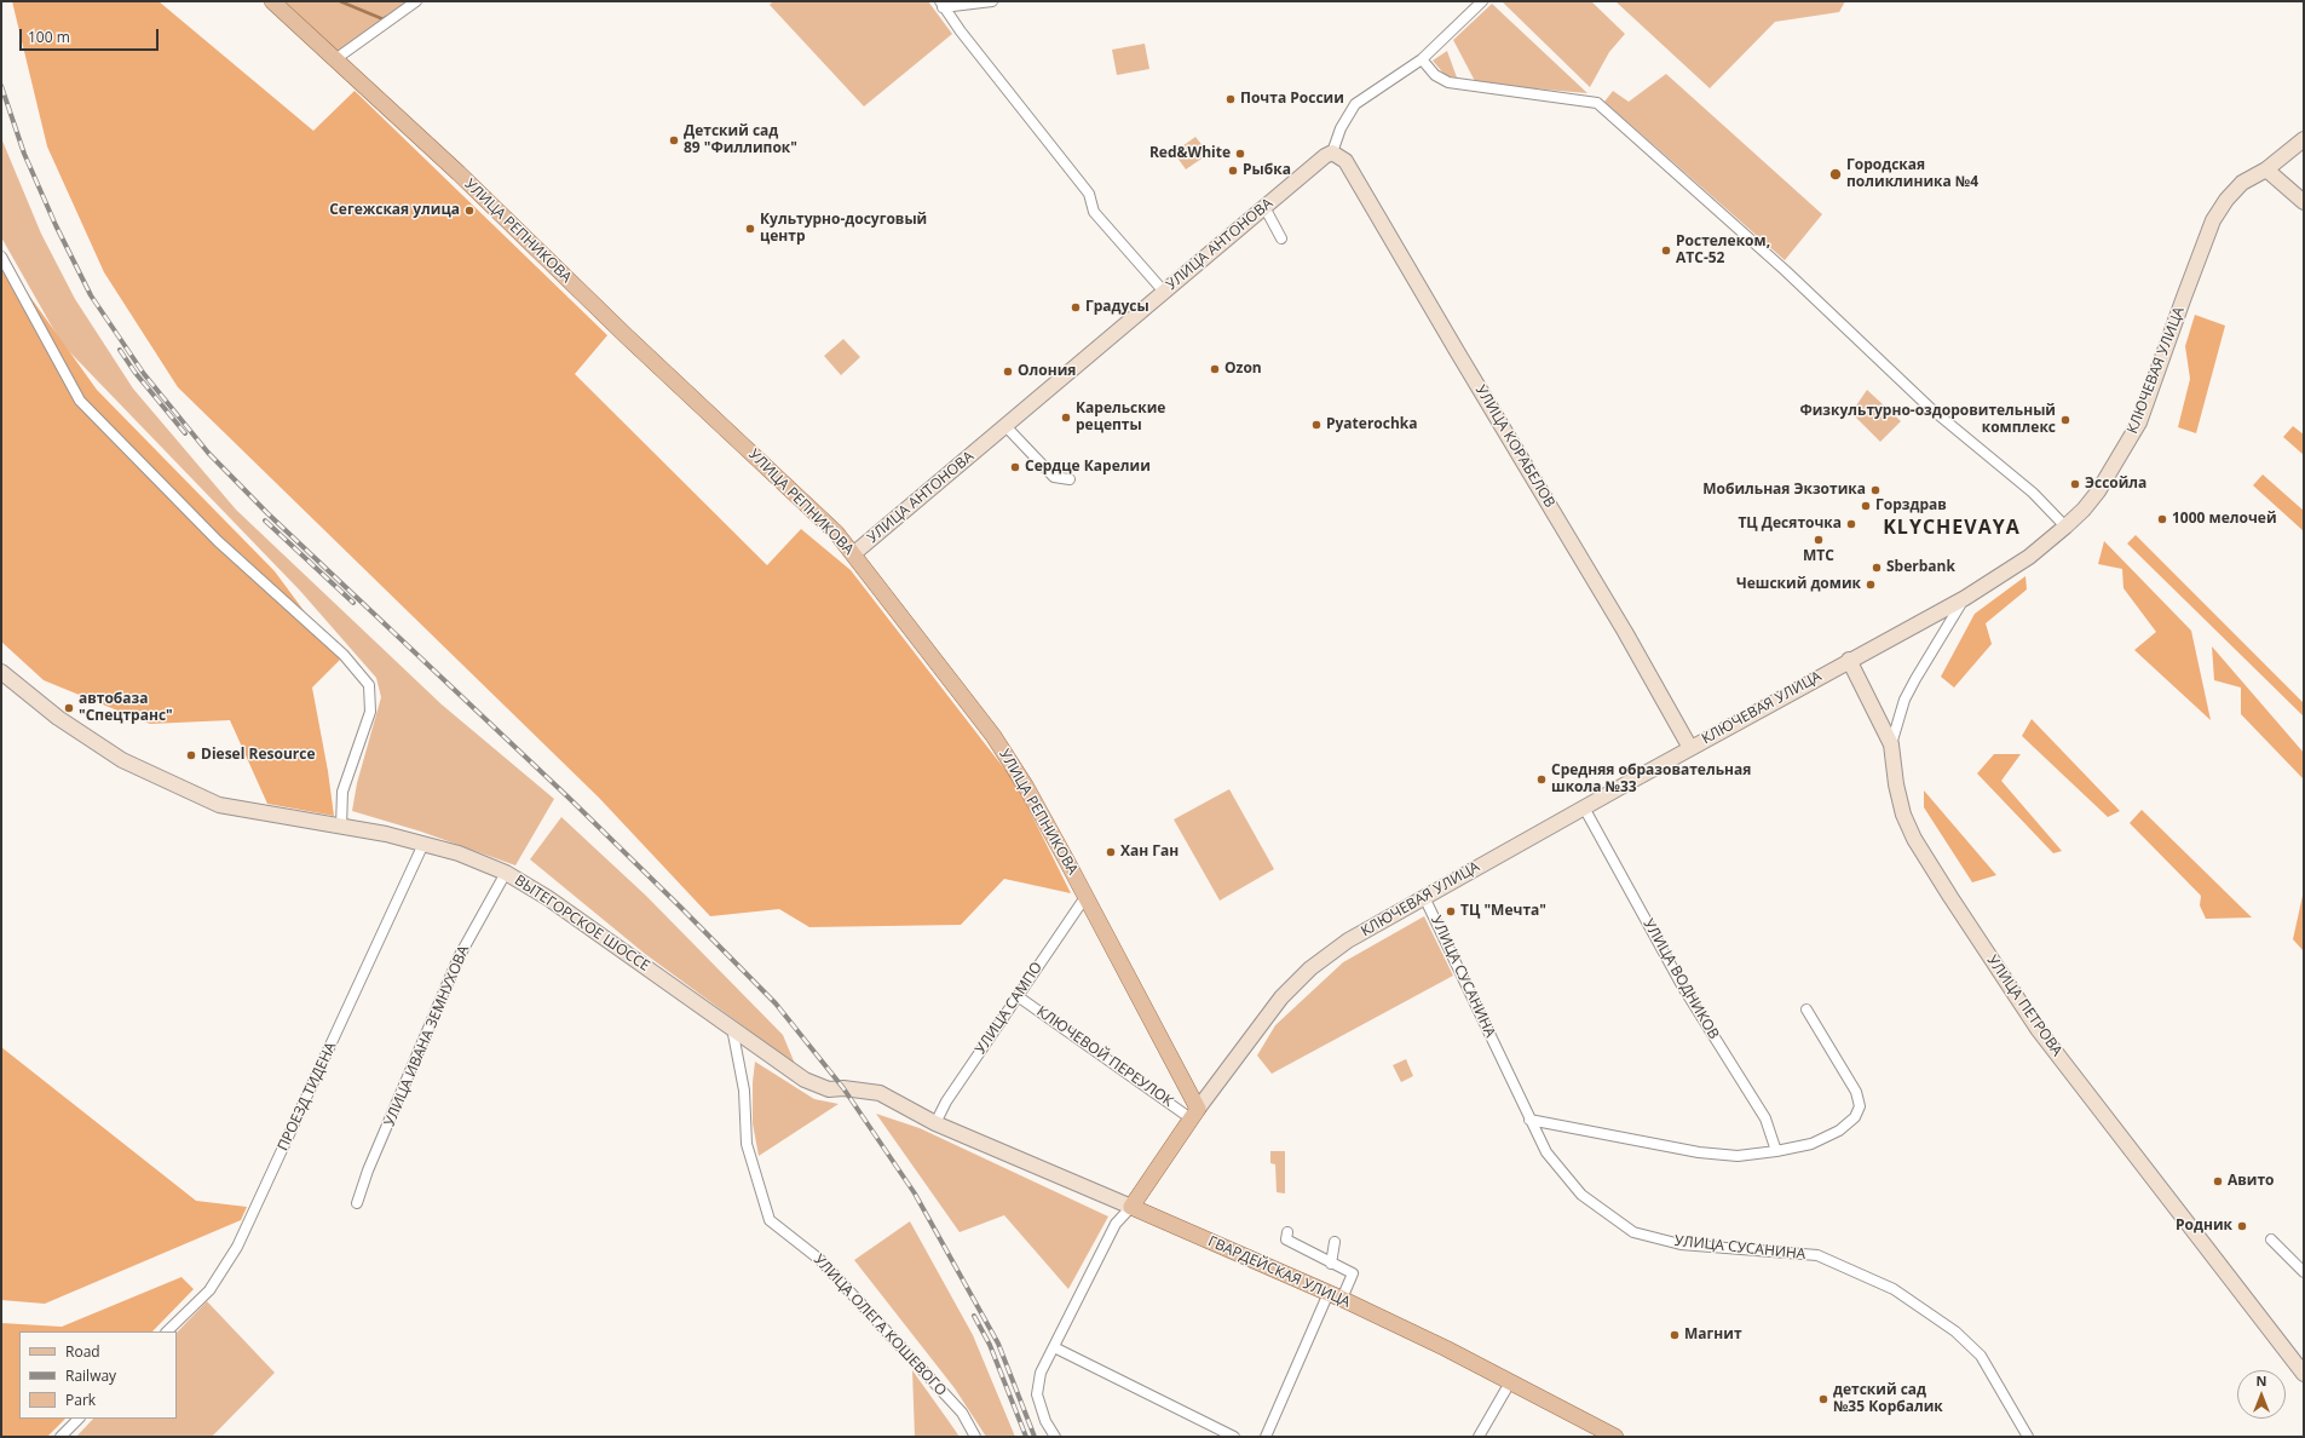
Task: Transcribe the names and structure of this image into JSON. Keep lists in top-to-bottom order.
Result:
{
  "streets": {
    "main road": [
      "УЛИЦА РЕПНИКОВА",
      "УЛИЦА АНТОНОВА",
      "КЛЮЧЕВАЯ УЛИЦА",
      "УЛИЦА КОРАБЕЛОВ",
      "ВЫТЕГОРСКОЕ ШОССЕ",
      "УЛИЦА ПЕТРОВА",
      "ГВАРДЕЙСКАЯ УЛИЦА"
    ],
    "street": [
      "УЛИЦА СУСАНИНА",
      "УЛИЦА ВОДНИКОВ",
      "УЛИЦА САМПО",
      "УЛИЦА ИВАНА ЗЕМНУХОВА",
      "КЛЮЧЕВОЙ ПЕРЕУЛОК",
      "ПРОЕЗД ТИДЕНА",
      "УЛИЦА ОЛЕГА КОШЕВОГО"
    ]
  },
  "crossings": [
    ["УЛИЦА РЕПНИКОВА", "УЛИЦА АНТОНОВА"],
    ["УЛИЦА РЕПНИКОВА", "КЛЮЧЕВАЯ УЛИЦА"],
    ["УЛИЦА РЕПНИКОВА", "УЛИЦА САМПО"],
    ["УЛИЦА РЕПНИКОВА", "КЛЮЧЕВОЙ ПЕРЕУЛОК"],
    ["УЛИЦА АНТОНОВА", "УЛИЦА КОРАБЕЛОВ"],
    ["КЛЮЧЕВАЯ УЛИЦА", "УЛИЦА КОРАБЕЛОВ"],
    ["КЛЮЧЕВАЯ УЛИЦА", "УЛИЦА СУСАНИНА"],
    ["КЛЮЧЕВАЯ УЛИЦА", "УЛИЦА ВОДНИКОВ"],
    ["КЛЮЧЕВАЯ УЛИЦА", "УЛИЦА ПЕТРОВА"],
    ["КЛЮЧЕВАЯ УЛИЦА", "КЛЮЧЕВОЙ ПЕРЕУЛОК"],
    ["КЛЮЧЕВАЯ УЛИЦА", "ГВАРДЕЙСКАЯ УЛИЦА"],
    ["ВЫТЕГОРСКОЕ ШОССЕ", "УЛИЦА САМПО"],
    ["ВЫТЕГОРСКОЕ ШОССЕ", "УЛИЦА ИВАНА ЗЕМНУХОВА"],
    ["ВЫТЕГОРСКОЕ ШОССЕ", "ПРОЕЗД ТИДЕНА"],
    ["ВЫТЕГОРСКОЕ ШОССЕ", "ГВАРДЕЙСКАЯ УЛИЦА"],
    ["ВЫТЕГОРСКОЕ ШОССЕ", "УЛИЦА ОЛЕГА КОШЕВОГО"],
    ["УЛИЦА САМПО", "КЛЮЧЕВОЙ ПЕРЕУЛОК"],
    ["УЛИЦА САМПО", "ГВАРДЕЙСКАЯ УЛИЦА"]
  ],
  "districts": ["KLYCHEVAYA"],
  "places": [
    "Почта России",
    "Детский сад 89 \"Филлипок\"",
    "Red&White",
    "Рыбка",
    "Городская поликлиника №4",
    "Сегежская улица",
    "Культурно-досуговый центр",
    "Ростелеком, АТС-52",
    "Градусы",
    "Ozon",
    "Олония",
    "Карельские рецепты",
    "Физкультурно-оздоровительный комплекс",
    "Pyaterochka",
    "Сердце Карелии",
    "Эссойла",
    "Мобильная Экзотика",
    "Горздрав",
    "1000 мелочей",
    "ТЦ Десяточка",
    "МТС",
    "Sberbank",
    "Чешский домик",
    "автобаза \"Спецтранс\"",
    "Diesel Resource",
    "Средняя образовательная школа №33",
    "Хан Ган",
    "ТЦ \"Мечта\"",
    "Авито",
    "Родник",
    "Магнит",
    "детский сад №35 Корбалик"
  ],
  "legend": ["Road", "Railway", "Park"],
  "scale_bar": "100 m",
  "north": "top"
}
